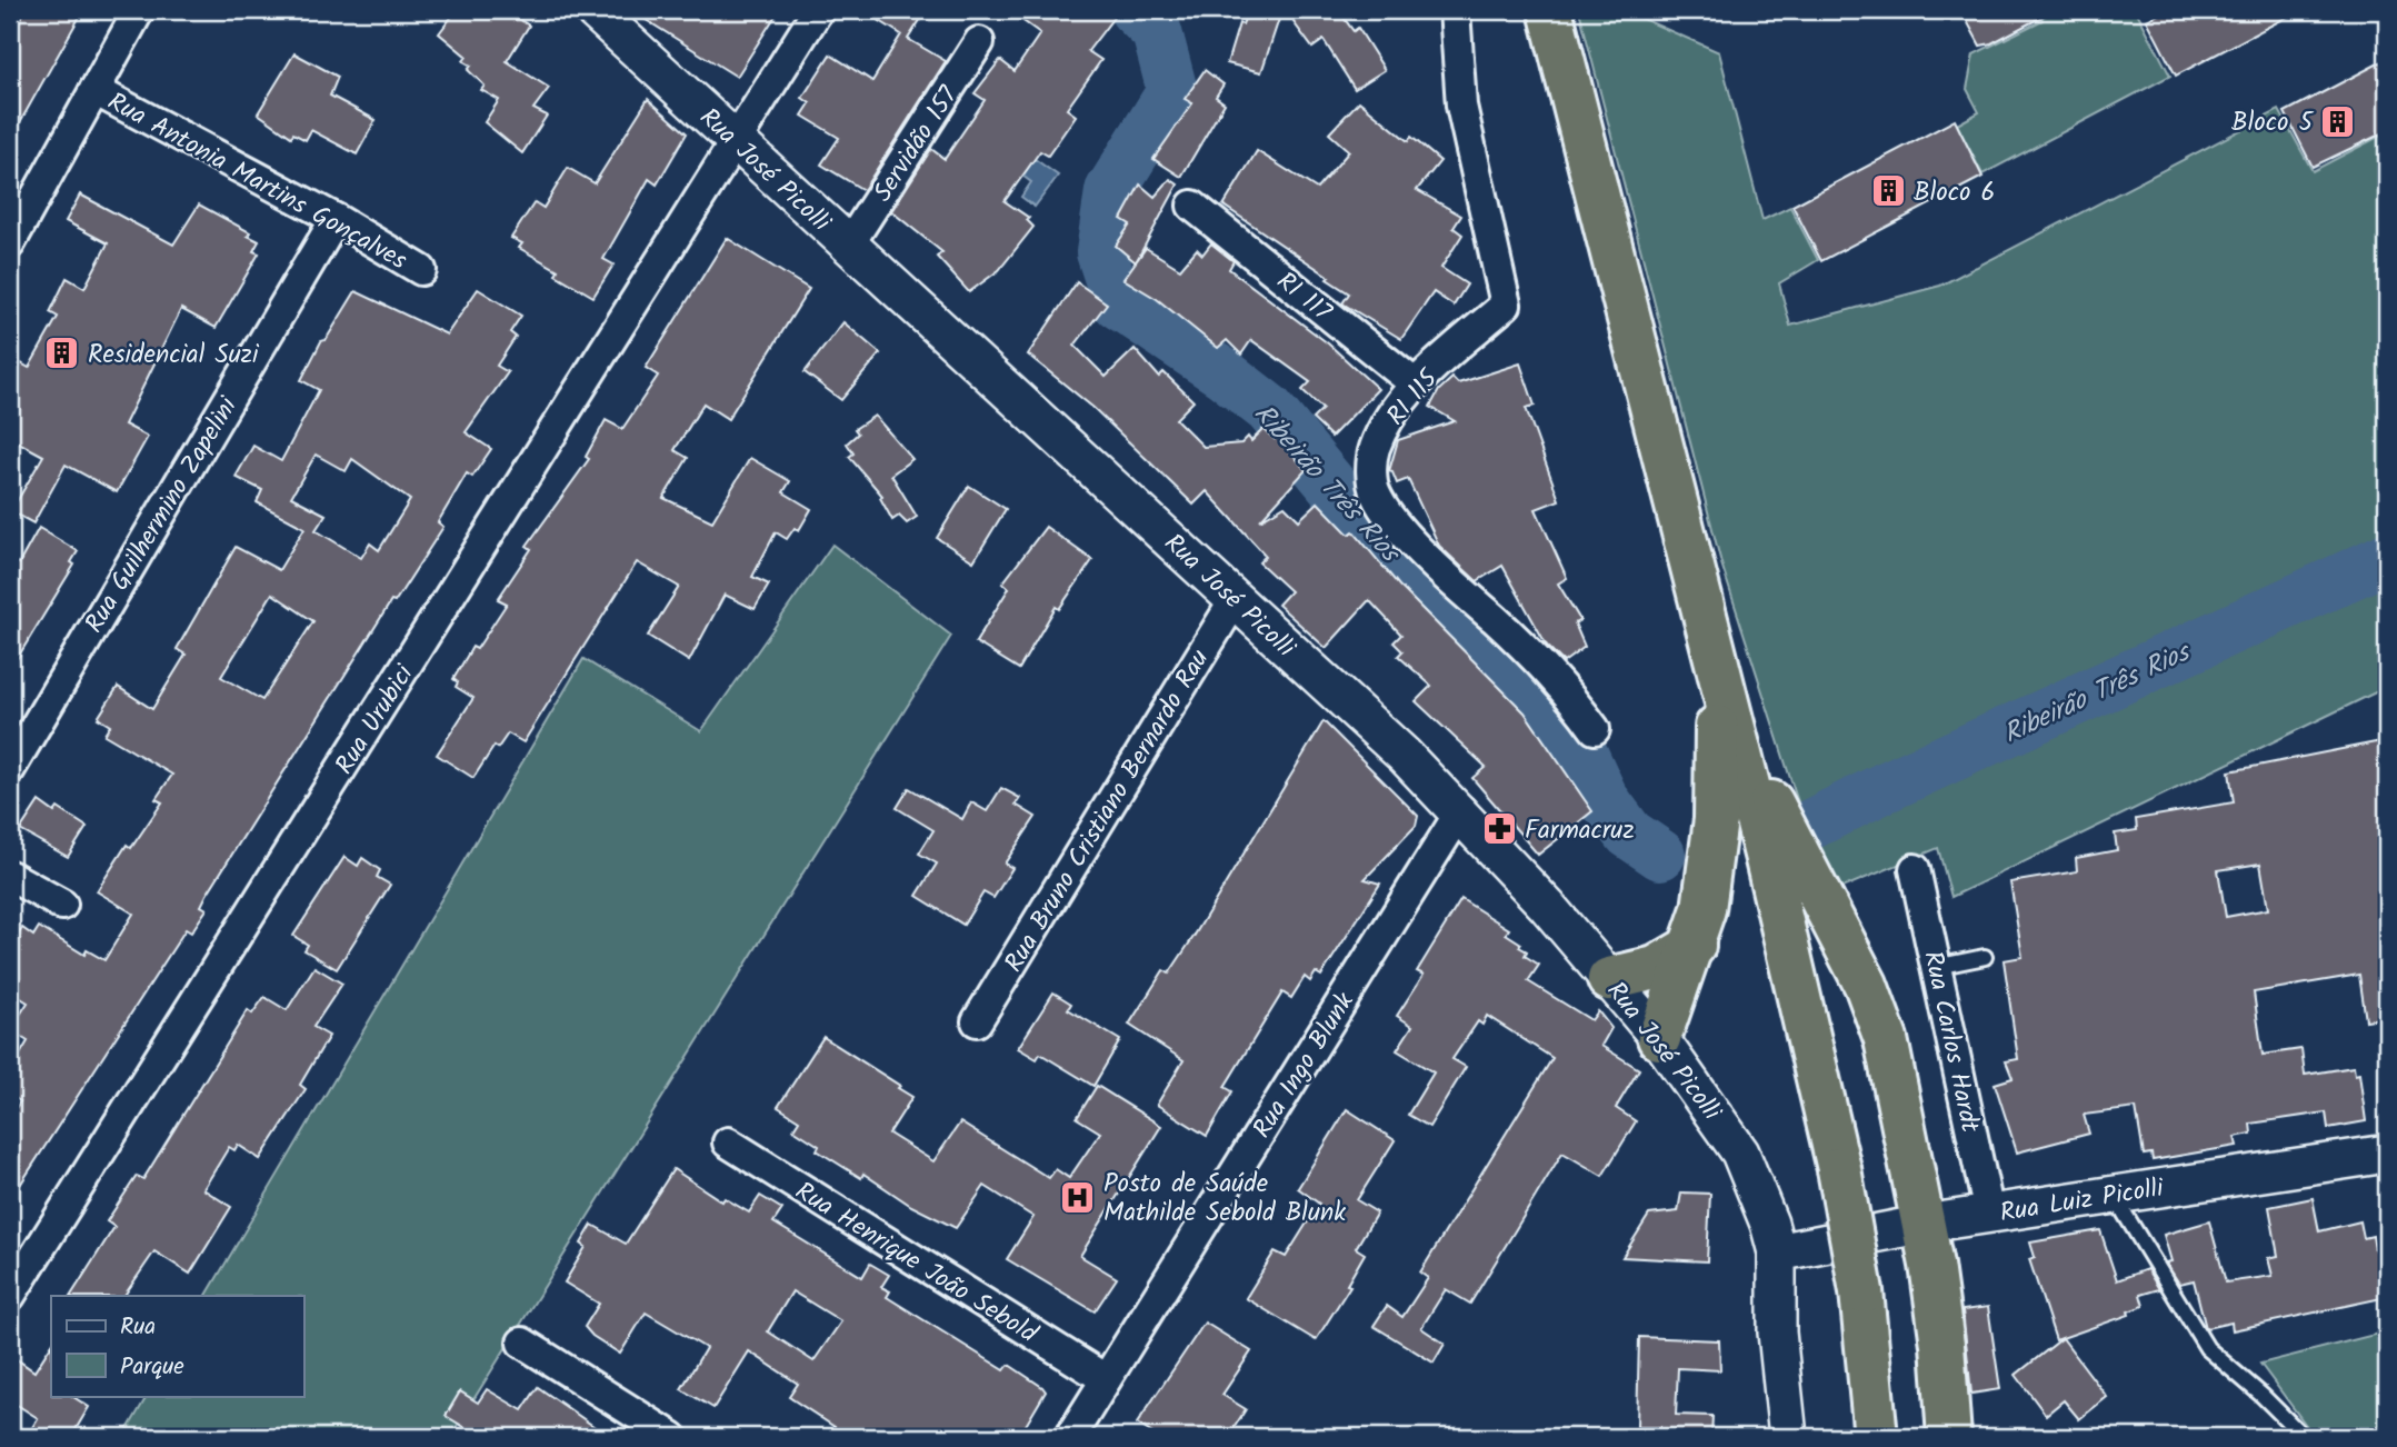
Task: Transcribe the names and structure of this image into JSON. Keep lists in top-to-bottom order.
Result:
{
  "streets": {
    "street": [
      "Servidão 157",
      "Rua José Picolli",
      "Rua Antonia Martins Gonçalves",
      "RI 117",
      "RI 115",
      "Rua Guilhermino Zapelini",
      "Rua Urubici",
      "Rua Bruno Cristiano Bernardo Rau",
      "Rua Carlos Hardt",
      "Rua Ingo Blunk",
      "Rua Luiz Picolli",
      "Rua Henrique João Sebold"
    ]
  },
  "crossings": [
    ["Servidão 157", "Rua José Picolli"],
    ["Rua José Picolli", "Rua Urubici"],
    ["Rua José Picolli", "Rua Bruno Cristiano Bernardo Rau"],
    ["Rua José Picolli", "Rua Ingo Blunk"],
    ["Rua José Picolli", "Rua Luiz Picolli"],
    ["Rua Antonia Martins Gonçalves", "Rua Guilhermino Zapelini"],
    ["RI 117", "RI 115"],
    ["Rua Carlos Hardt", "Rua Luiz Picolli"],
    ["Rua Ingo Blunk", "Rua Henrique João Sebold"]
  ],
  "water": ["Ribeirão Três Rios"],
  "places": {
    "building": ["Bloco 5", "Bloco 6", "Residencial Suzi"],
    "pharmacy": ["Farmacruz"],
    "hospital": ["Posto de Saúde Mathilde Sebold Blunk"]
  },
  "legend": ["Rua", "Parque"]
}
